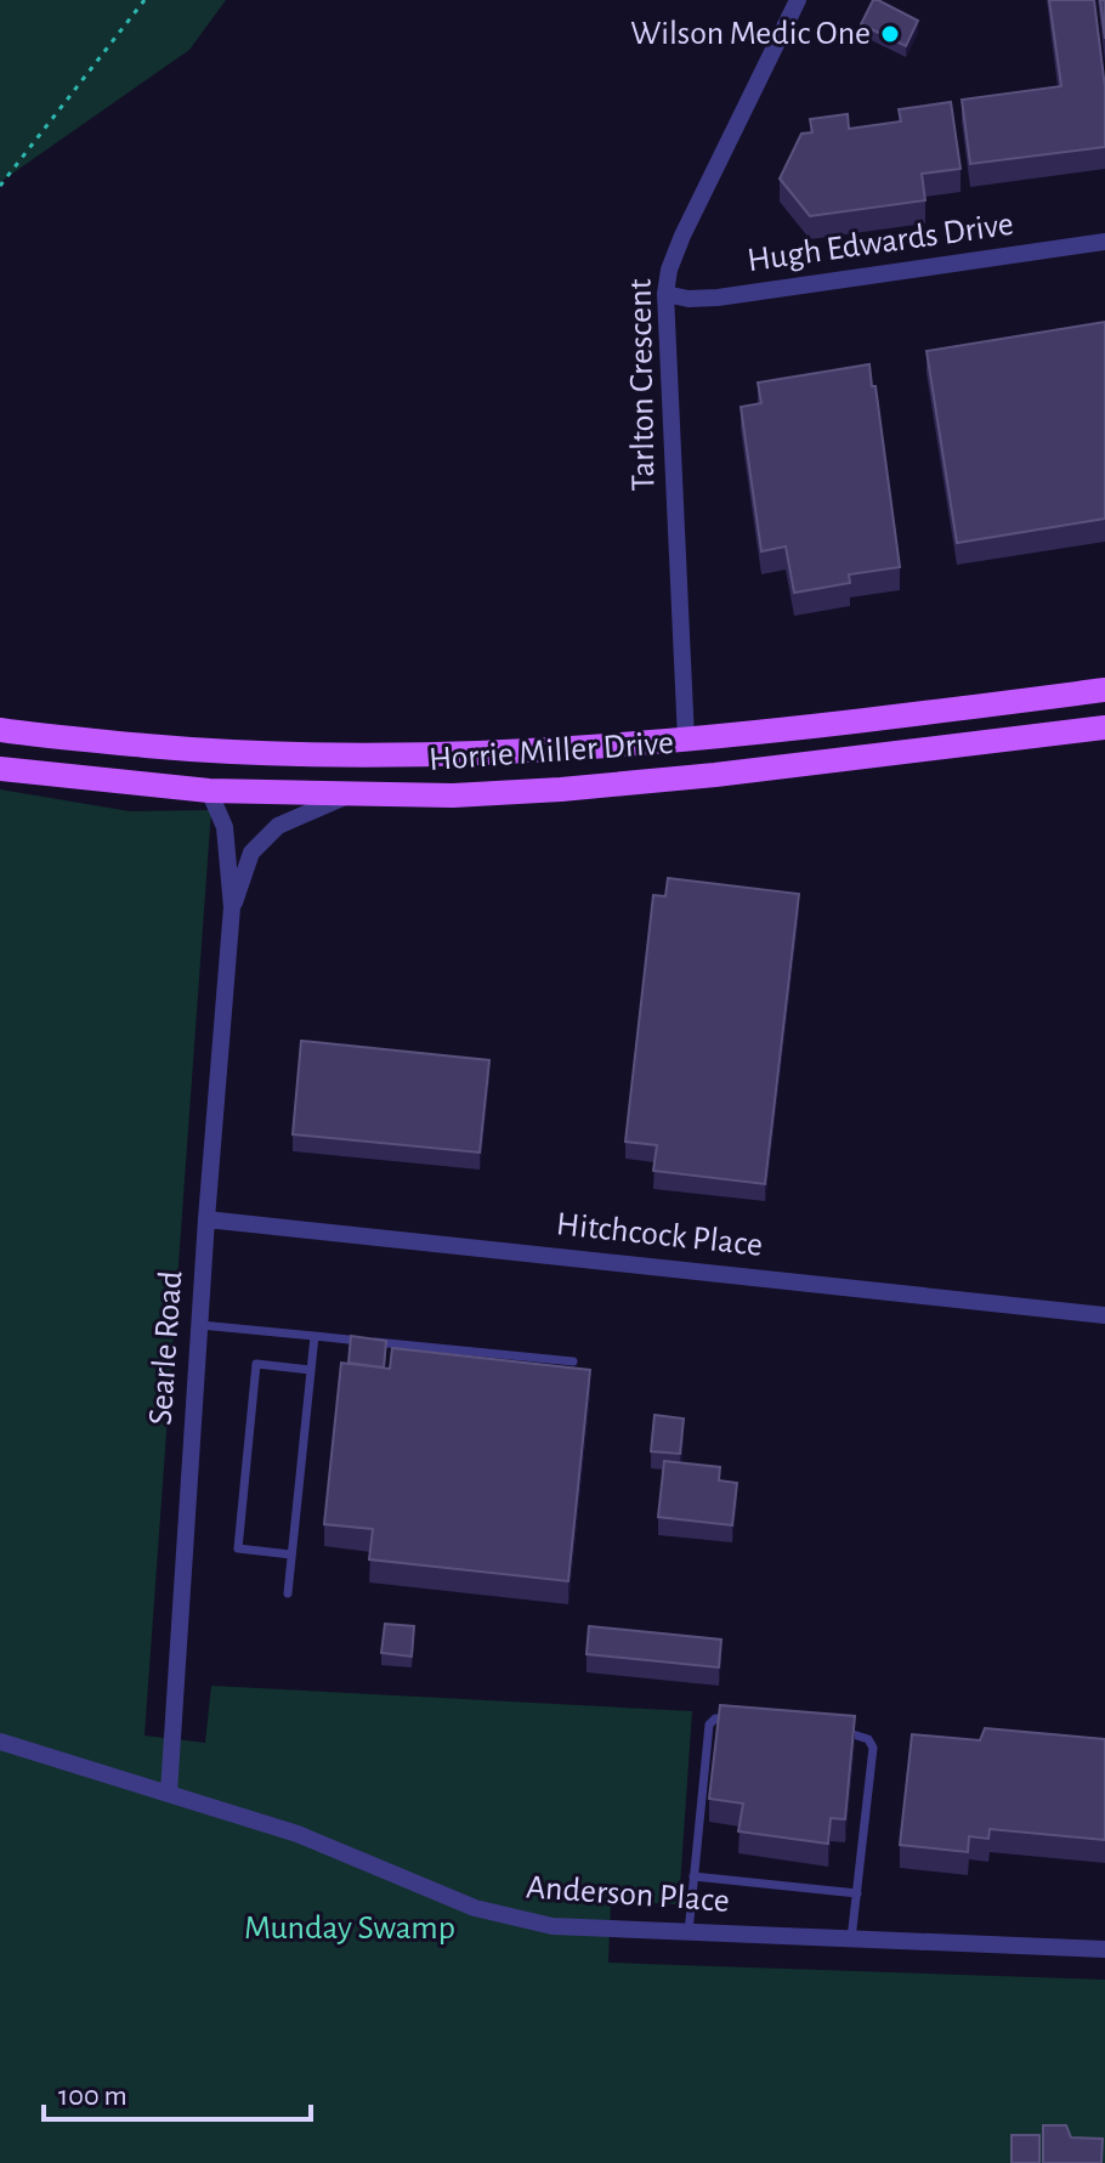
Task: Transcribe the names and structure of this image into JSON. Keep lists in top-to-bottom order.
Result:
{
  "streets": {
    "main road": ["Horrie Miller Drive"],
    "street": [
      "Hugh Edwards Drive",
      "Tarlton Crescent",
      "Hitchcock Place",
      "Searle Road",
      "Anderson Place"
    ]
  },
  "crossings": [
    ["Hugh Edwards Drive", "Tarlton Crescent"],
    ["Tarlton Crescent", "Horrie Miller Drive"],
    ["Horrie Miller Drive", "Searle Road"],
    ["Hitchcock Place", "Searle Road"],
    ["Searle Road", "Anderson Place"]
  ],
  "parks": ["Munday Swamp"],
  "places": ["Wilson Medic One"],
  "scale_bar": "100 m"
}
